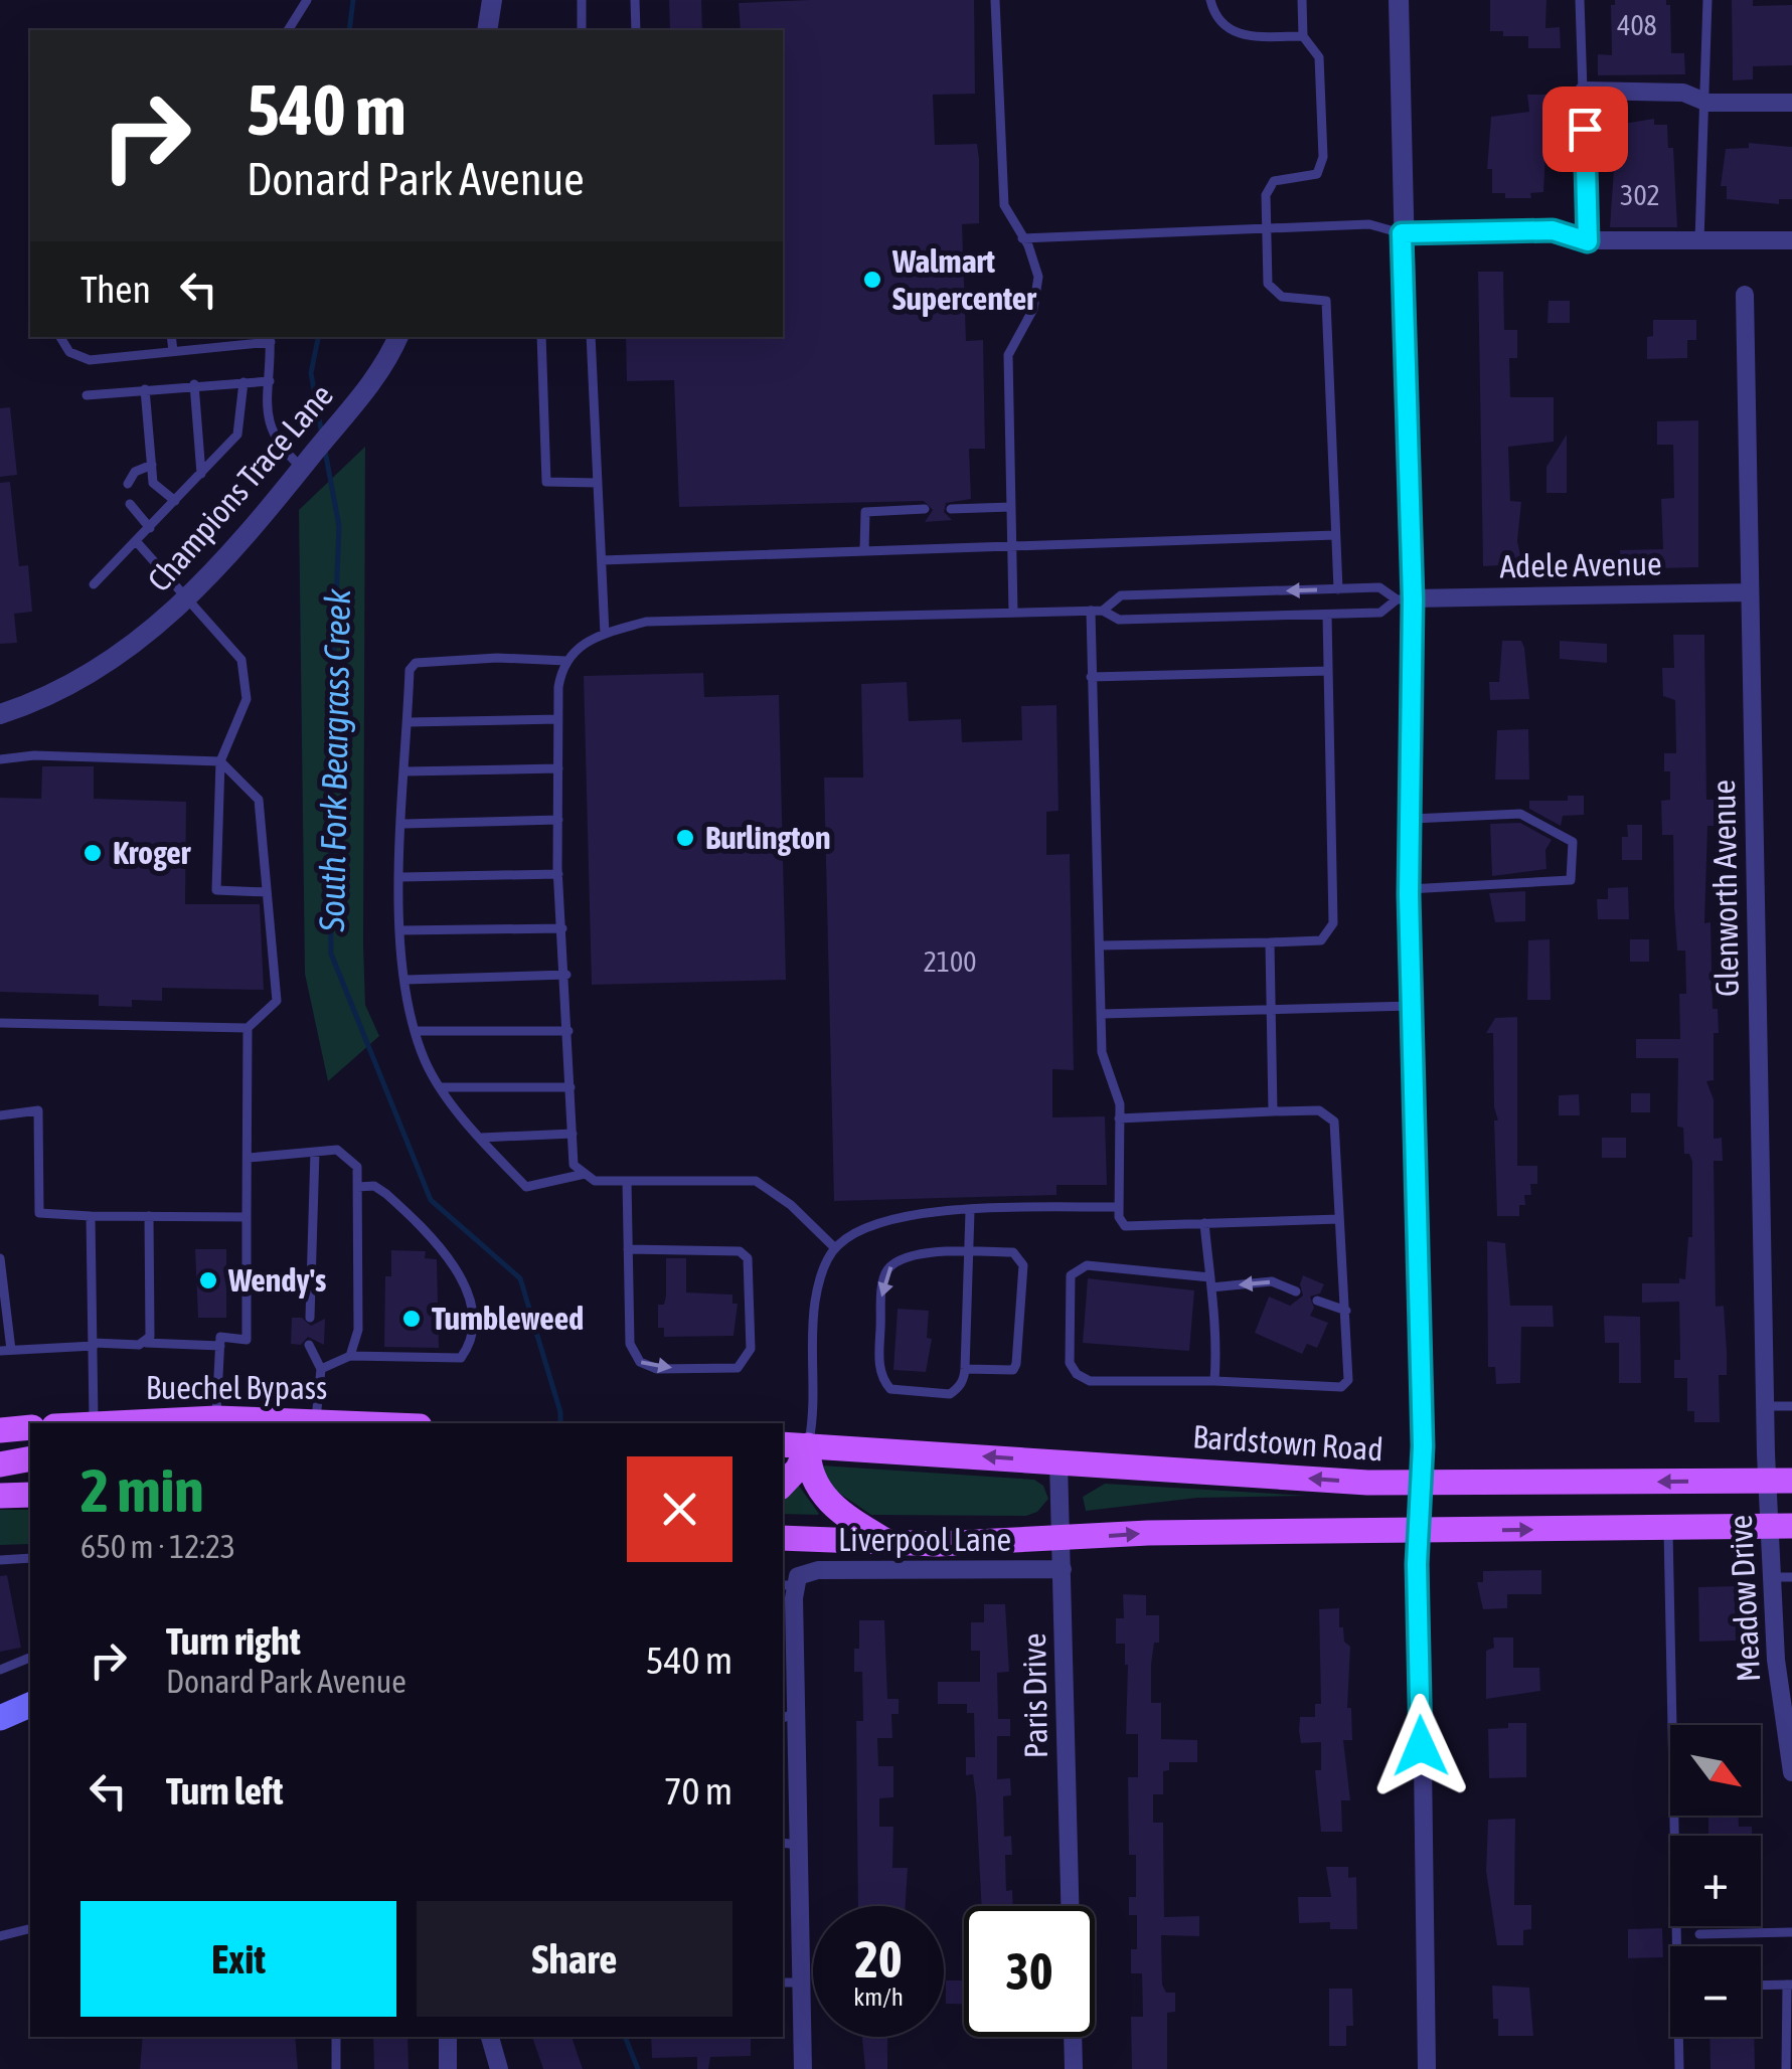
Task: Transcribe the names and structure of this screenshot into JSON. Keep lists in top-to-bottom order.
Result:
{
  "streets": {
    "main road": ["Buechel Bypass", "Bardstown Road"],
    "street": [
      "Champions Trace Lane",
      "Adele Avenue",
      "Glenworth Avenue",
      "Liverpool Lane",
      "Meadow Drive",
      "Paris Drive"
    ]
  },
  "crossings": [
    ["Adele Avenue", "Glenworth Avenue"],
    ["Glenworth Avenue", "Bardstown Road"],
    ["Glenworth Avenue", "Meadow Drive"],
    ["Bardstown Road", "Meadow Drive"],
    ["Bardstown Road", "Paris Drive"],
    ["Liverpool Lane", "Paris Drive"]
  ],
  "water": ["South Fork Beargrass Creek"],
  "places": [
    "Walmart Supercenter",
    "Burlington",
    "Kroger",
    "Wendy's",
    "Tumbleweed"
  ],
  "house_numbers": ["408", "302", "2100"],
  "north": "bottom right",
  "page": {
    "turn": ["540 m", "Donard Park Avenue"],
    "then": "Then",
    "heading": ["2 min", "650 m · 12:23"],
    "list": [
      {
        "name": "Turn right",
        "note": "Donard Park Avenue",
        "value": "540 m"
      },
      {
        "name": "Turn left",
        "value": "70 m"
      }
    ],
    "map_buttons": ["+", "−"],
    "buttons": ["Exit", "Share"],
    "speed": "20 km/h",
    "limit": "30"
  }
}
